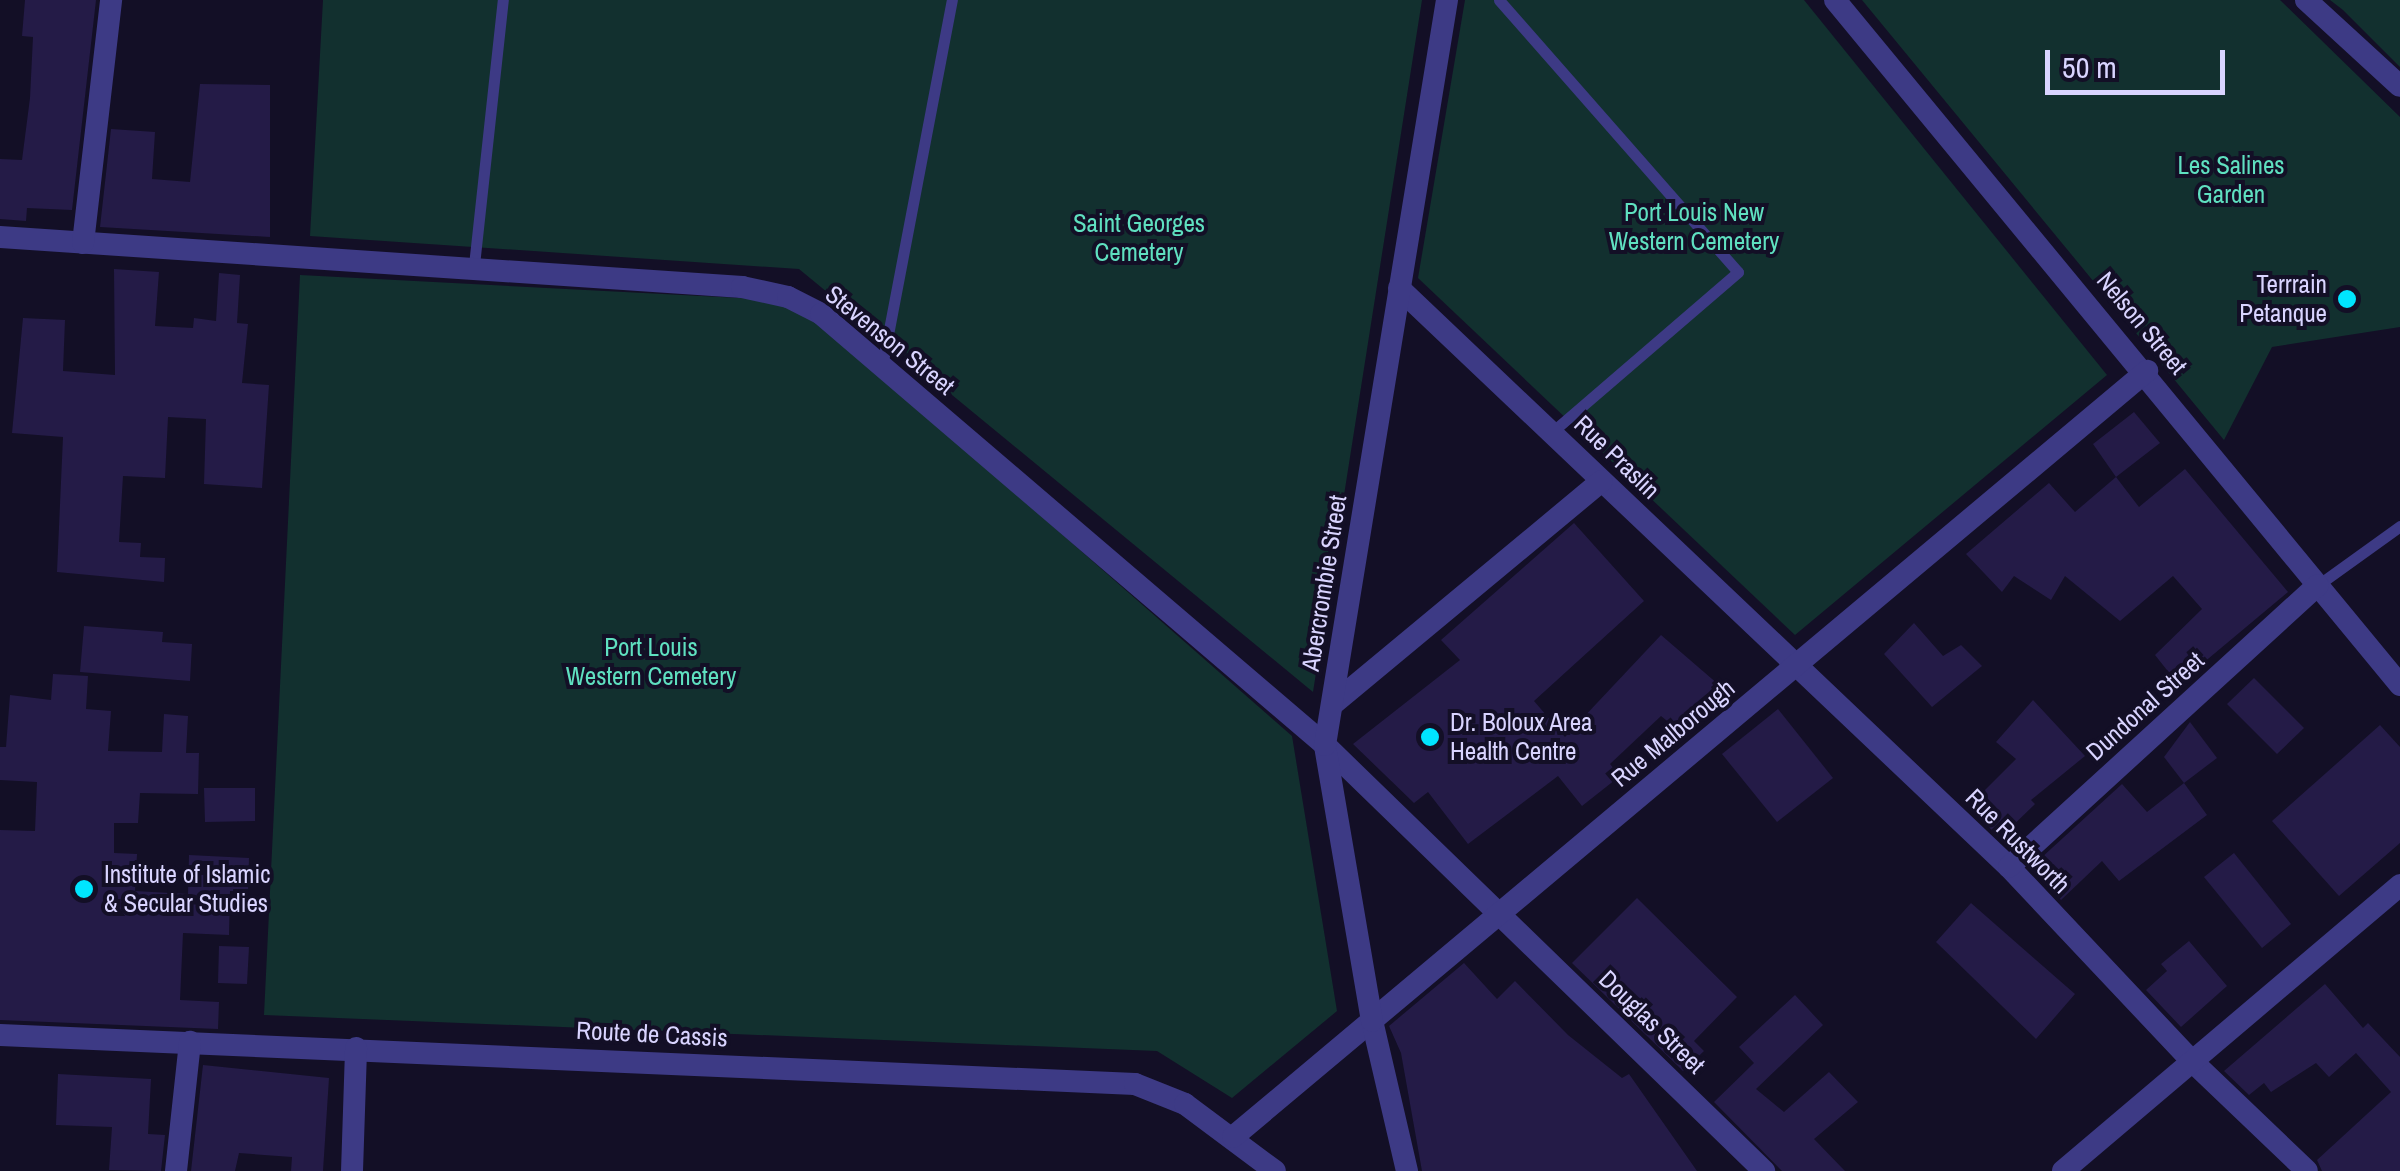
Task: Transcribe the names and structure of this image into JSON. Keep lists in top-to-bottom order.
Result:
{
  "streets": {
    "street": [
      "Nelson Street",
      "Stevenson Street",
      "Rue Praslin",
      "Abercrombie Street",
      "Dundonal Street",
      "Rue Malborough",
      "Rue Rustworth",
      "Douglas Street",
      "Route de Cassis"
    ]
  },
  "crossings": [
    ["Nelson Street", "Dundonal Street"],
    ["Nelson Street", "Rue Malborough"],
    ["Stevenson Street", "Abercrombie Street"],
    ["Stevenson Street", "Rue Malborough"],
    ["Stevenson Street", "Douglas Street"],
    ["Rue Praslin", "Abercrombie Street"],
    ["Rue Praslin", "Rue Malborough"],
    ["Rue Praslin", "Rue Rustworth"],
    ["Abercrombie Street", "Rue Malborough"],
    ["Dundonal Street", "Rue Rustworth"],
    ["Rue Malborough", "Rue Rustworth"],
    ["Rue Malborough", "Douglas Street"],
    ["Rue Malborough", "Route de Cassis"]
  ],
  "parks": [
    "Les Salines Garden",
    "Port Louis New Western Cemetery",
    "Saint Georges Cemetery",
    "Port Louis Western Cemetery"
  ],
  "places": ["Terrrain Petanque", "Dr. Boloux Area Health Centre", "Institute of Islamic & Secular Studies"],
  "scale_bar": "50 m"
}
